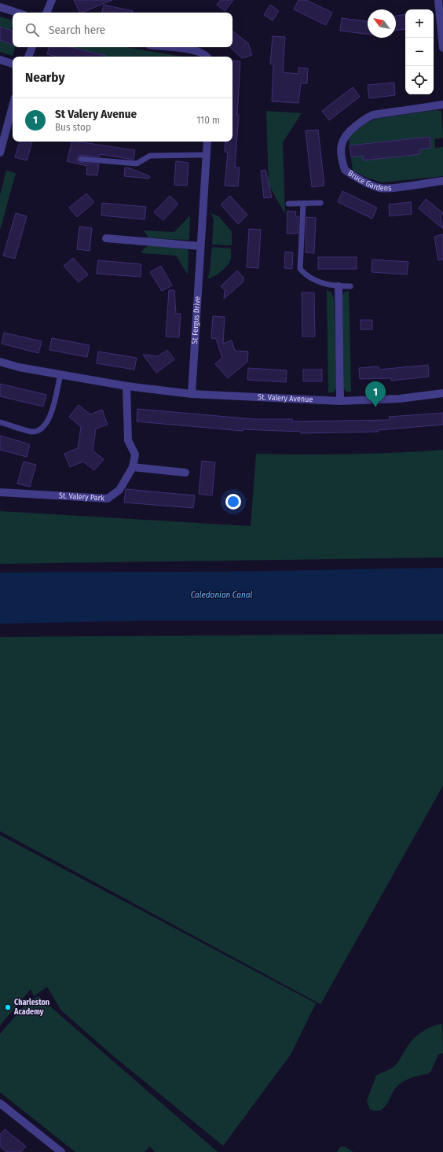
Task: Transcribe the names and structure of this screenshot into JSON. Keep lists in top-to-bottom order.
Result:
{
  "streets": {
    "street": [
      "Bruce Gardens",
      "St Fergus Drive",
      "St. Valery Avenue",
      "St. Valery Park"
    ]
  },
  "crossings": [
    ["St Fergus Drive", "St. Valery Avenue"]
  ],
  "water": ["Caledonian Canal"],
  "places": ["Charleston Academy"],
  "north": "top left",
  "page": {
    "map_buttons": ["+", "−"],
    "search": "Search here",
    "heading": "Nearby",
    "list": [
      {
        "mark": "1",
        "name": "St Valery Avenue",
        "note": "Bus stop",
        "value": "110 m"
      }
    ],
    "pins": "1"
  }
}
